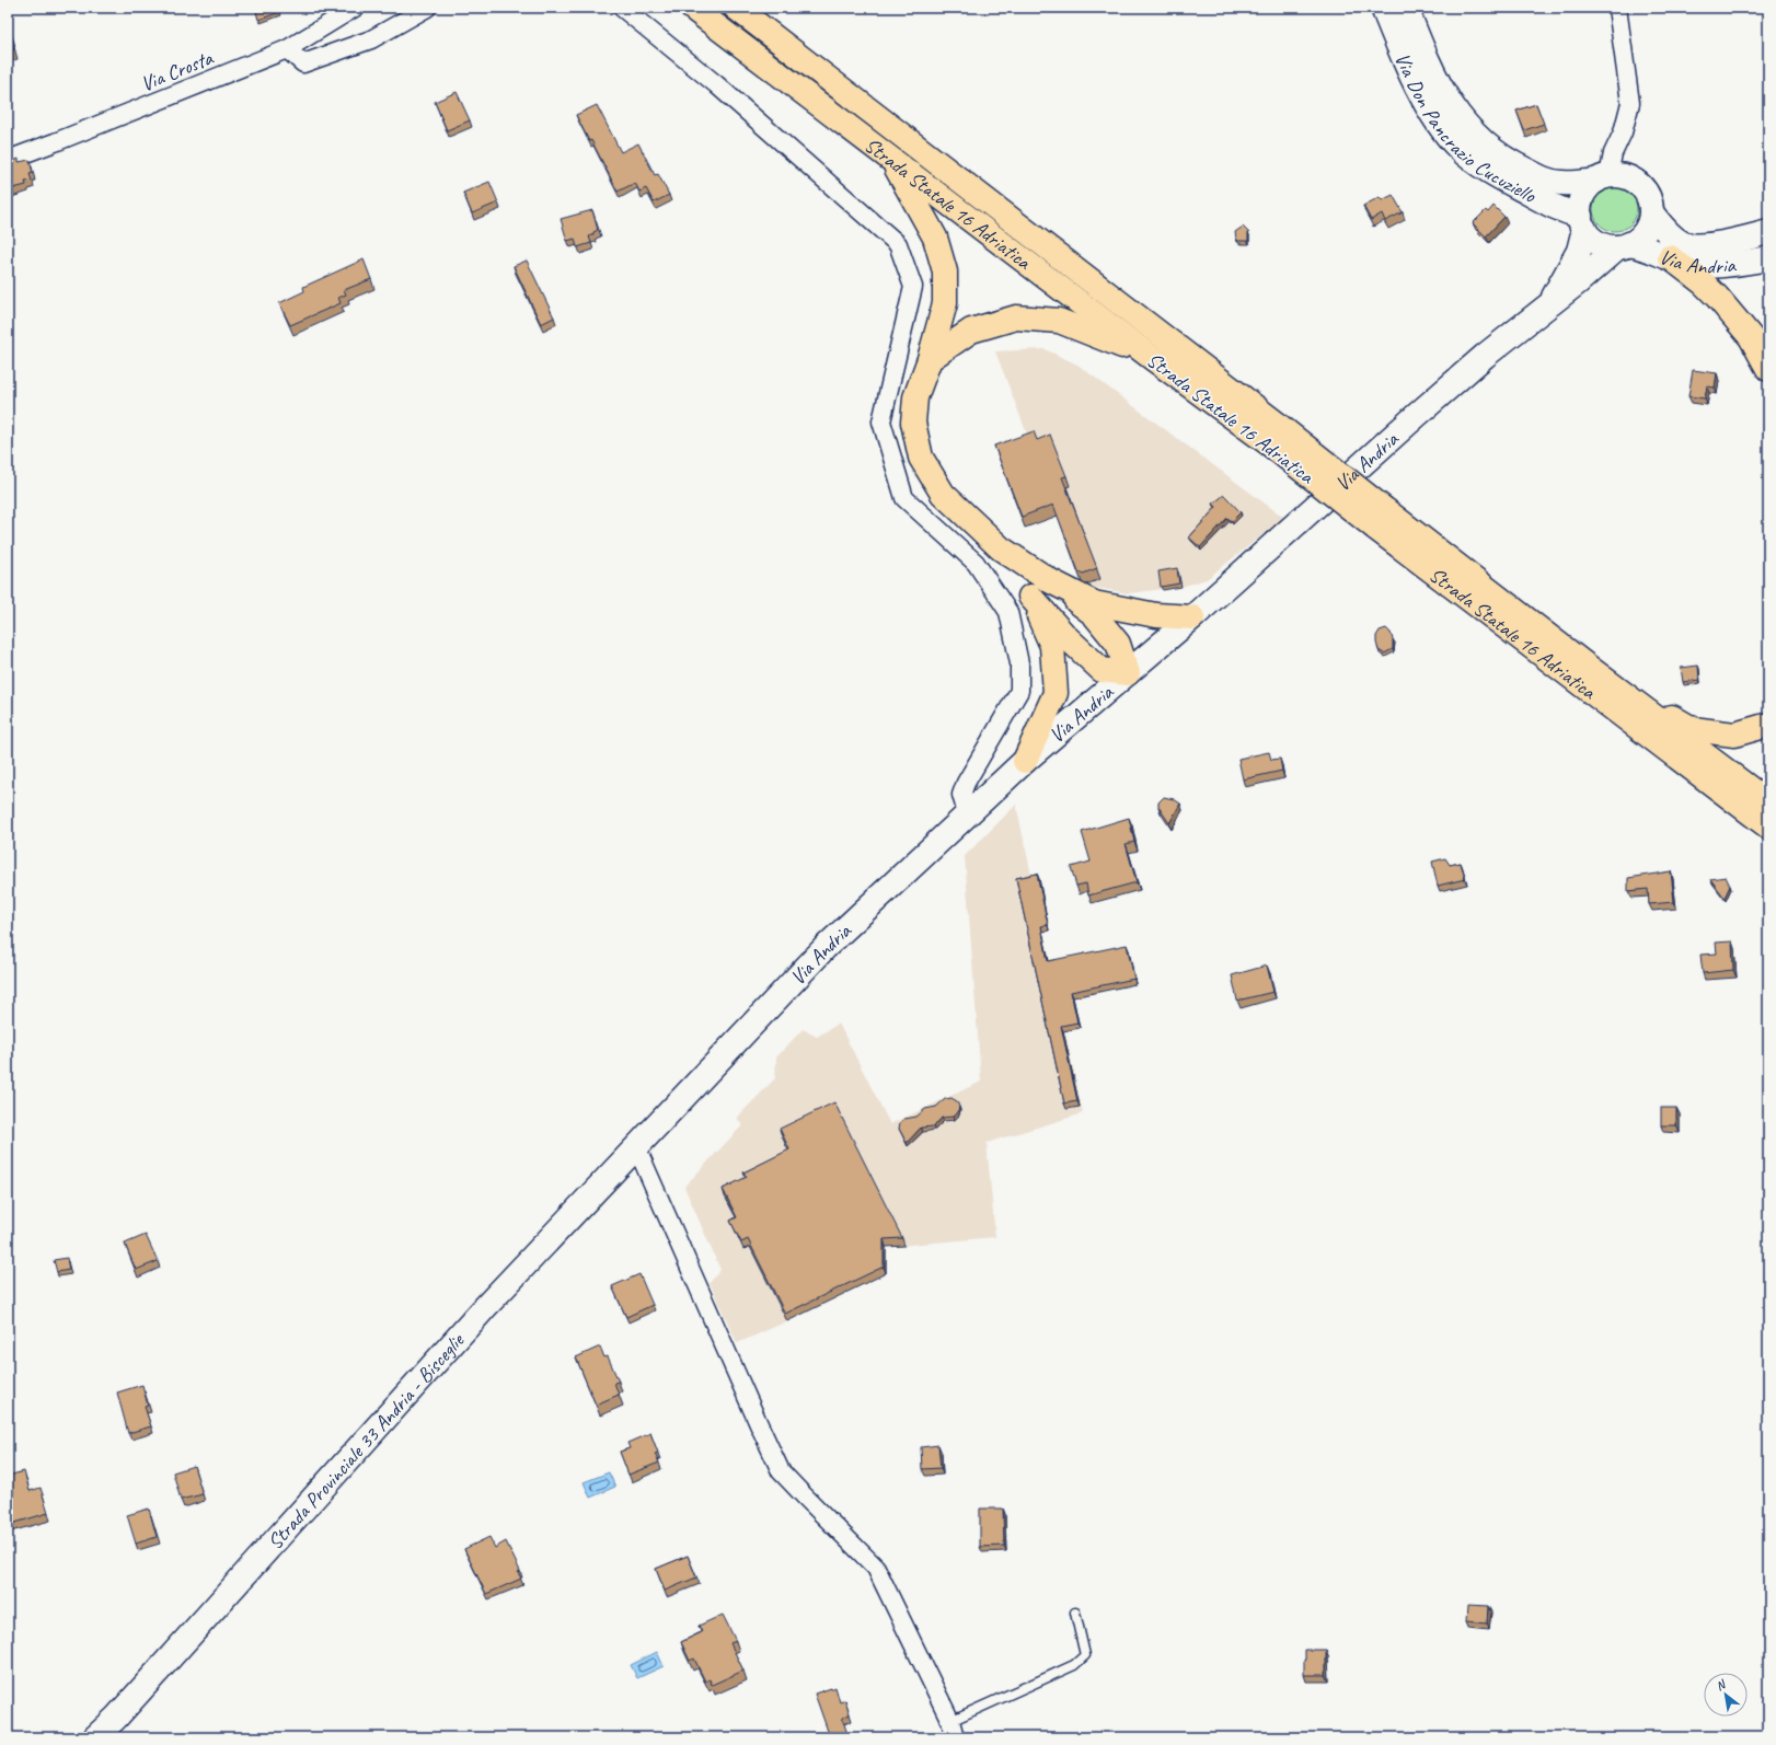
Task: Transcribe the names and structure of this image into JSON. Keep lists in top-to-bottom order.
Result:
{
  "streets": {
    "highway": ["Strada Statale 16 Adriatica"],
    "main road": ["Via Don Pancrazio Cucuziello", "Via Andria", "Strada Provinciale 33 Andria - Bisceglie"],
    "street": ["Via Crosta"]
  },
  "crossings": [
    ["Via Don Pancrazio Cucuziello", "Via Andria"],
    ["Via Andria", "Strada Provinciale 33 Andria - Bisceglie"]
  ],
  "north": "top left"
}
